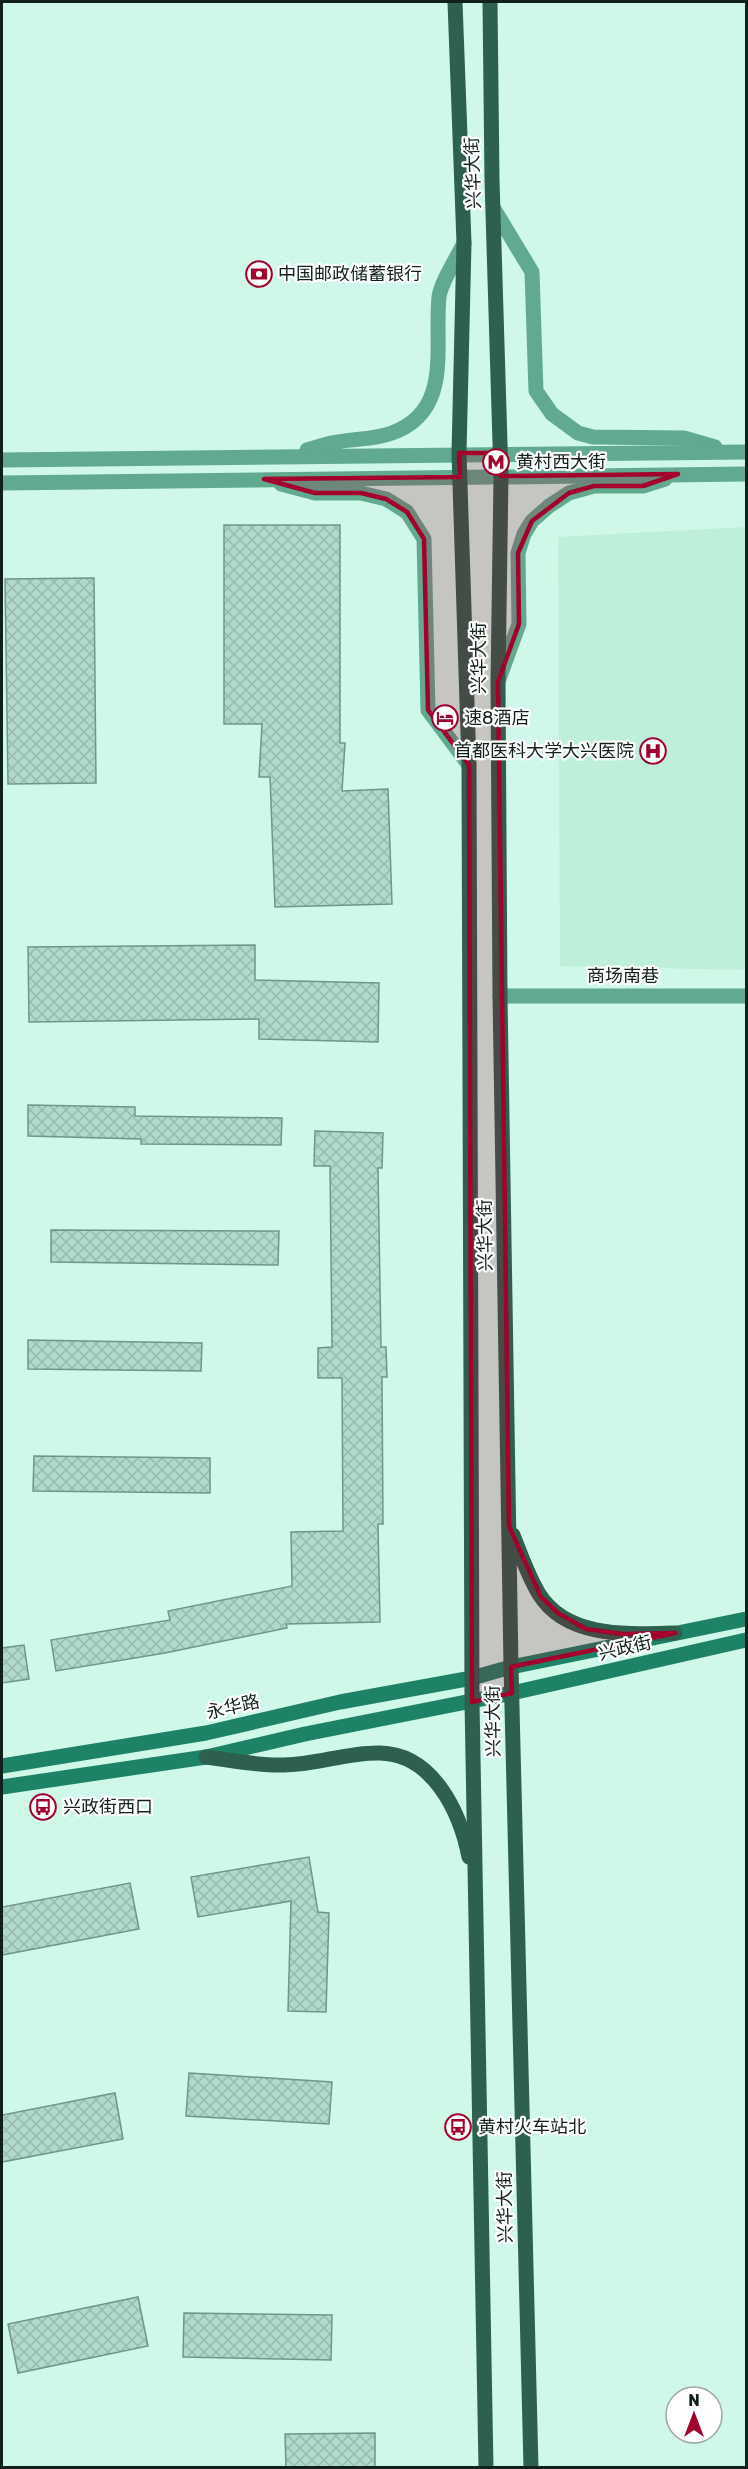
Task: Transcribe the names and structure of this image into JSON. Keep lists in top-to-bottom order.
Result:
{
  "streets": {
    "main road": ["兴华大街", "兴政街", "永华路"],
    "street": ["商场南巷"]
  },
  "crossings": [
    ["兴华大街", "商场南巷"],
    ["兴华大街", "兴政街"],
    ["兴华大街", "永华路"],
    ["兴政街", "永华路"]
  ],
  "places": {
    "bank": ["中国邮政储蓄银行"],
    "metro station": ["黄村西大街"],
    "hotel": ["速8酒店"],
    "hospital": ["首都医科大学大兴医院"],
    "bus stop": ["兴政街西口", "黄村火车站北"]
  },
  "north": "top"
}
